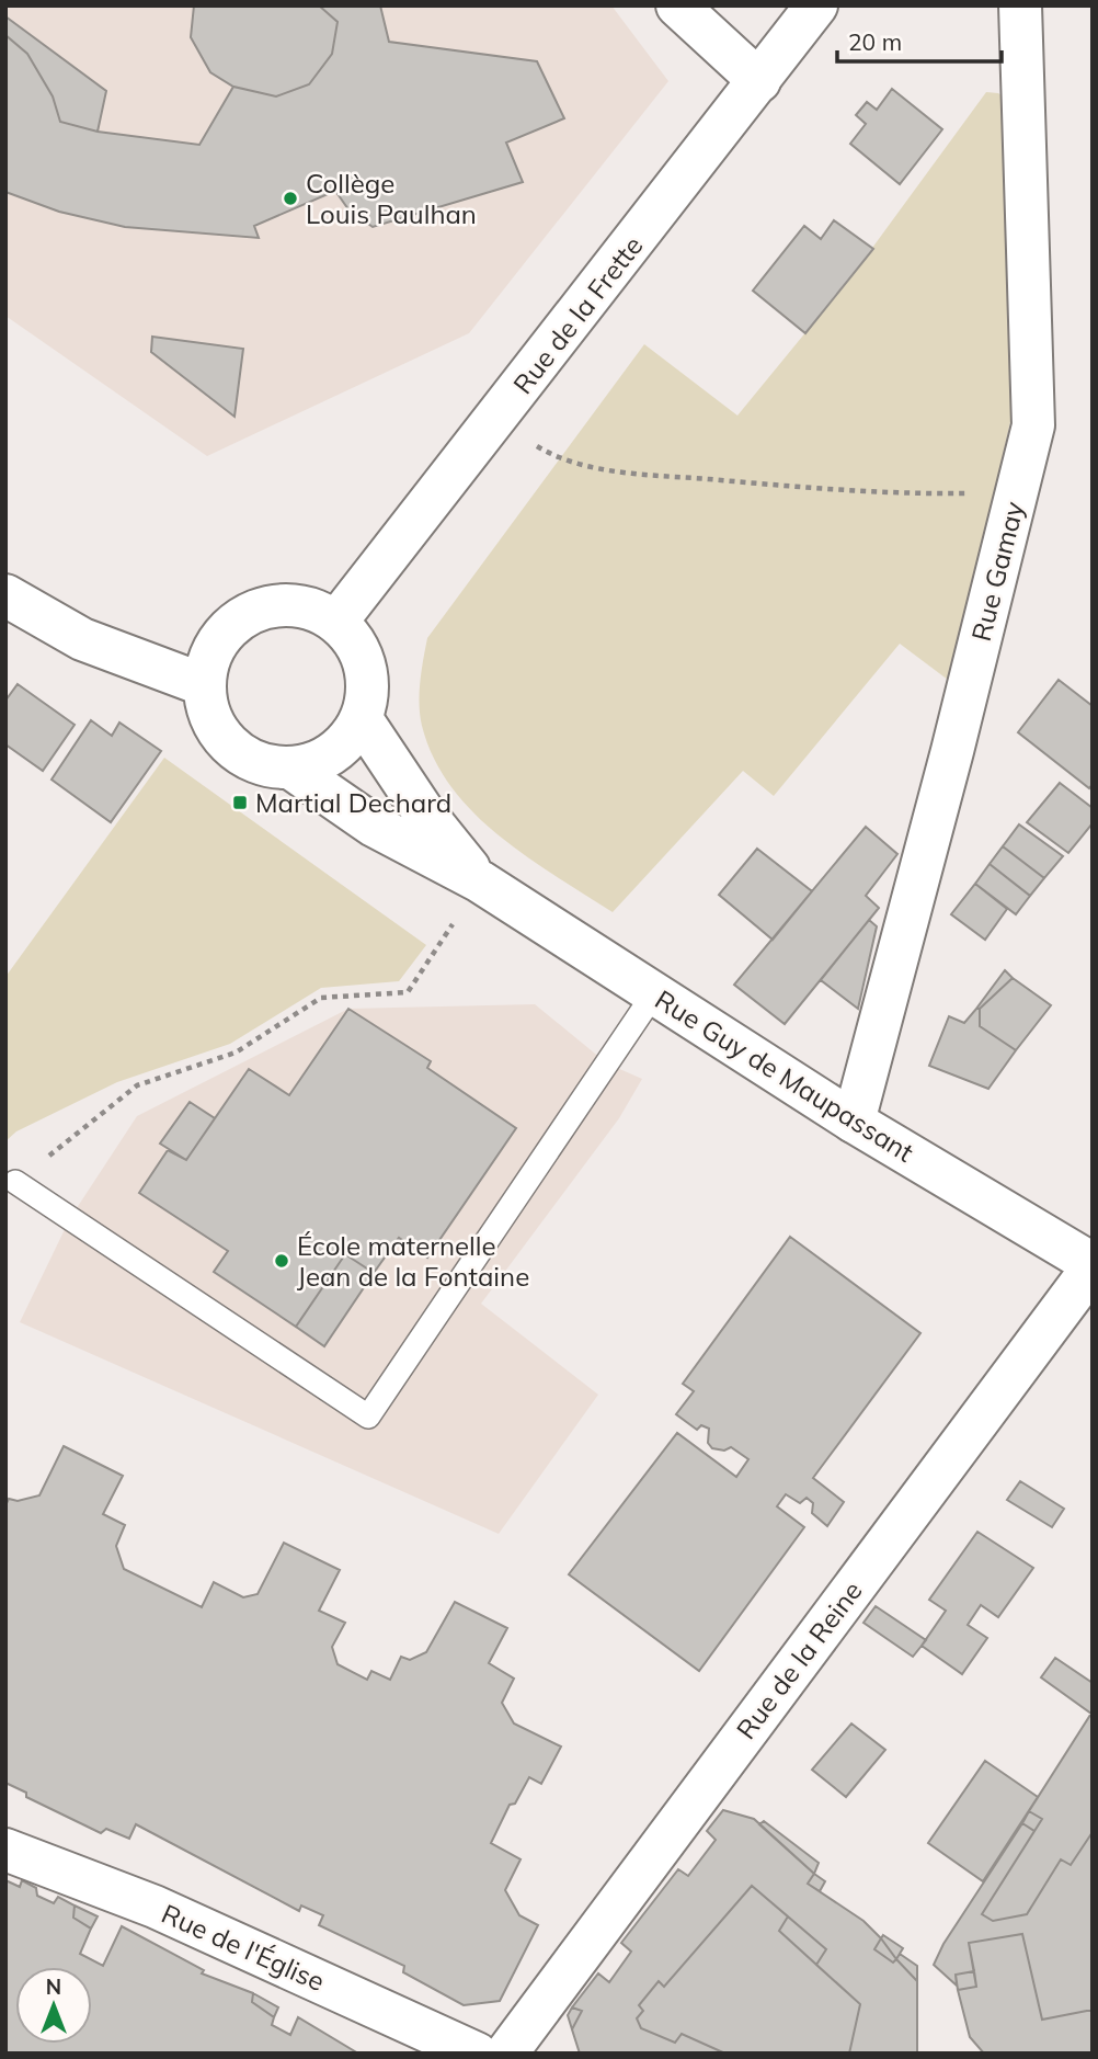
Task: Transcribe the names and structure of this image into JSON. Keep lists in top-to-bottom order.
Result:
{
  "streets": {
    "street": [
      "Rue de la Frette",
      "Rue Gamay",
      "Rue Guy de Maupassant",
      "Rue de la Reine",
      "Rue de l'Église"
    ]
  },
  "crossings": [
    ["Rue de la Frette", "Rue Guy de Maupassant"],
    ["Rue Gamay", "Rue Guy de Maupassant"],
    ["Rue Guy de Maupassant", "Rue de la Reine"]
  ],
  "places": {
    "other": ["Collège Louis Paulhan", "École maternelle Jean de la Fontaine"],
    "transit": ["Martial Dechard"]
  },
  "scale_bar": "20 m",
  "north": "top"
}
